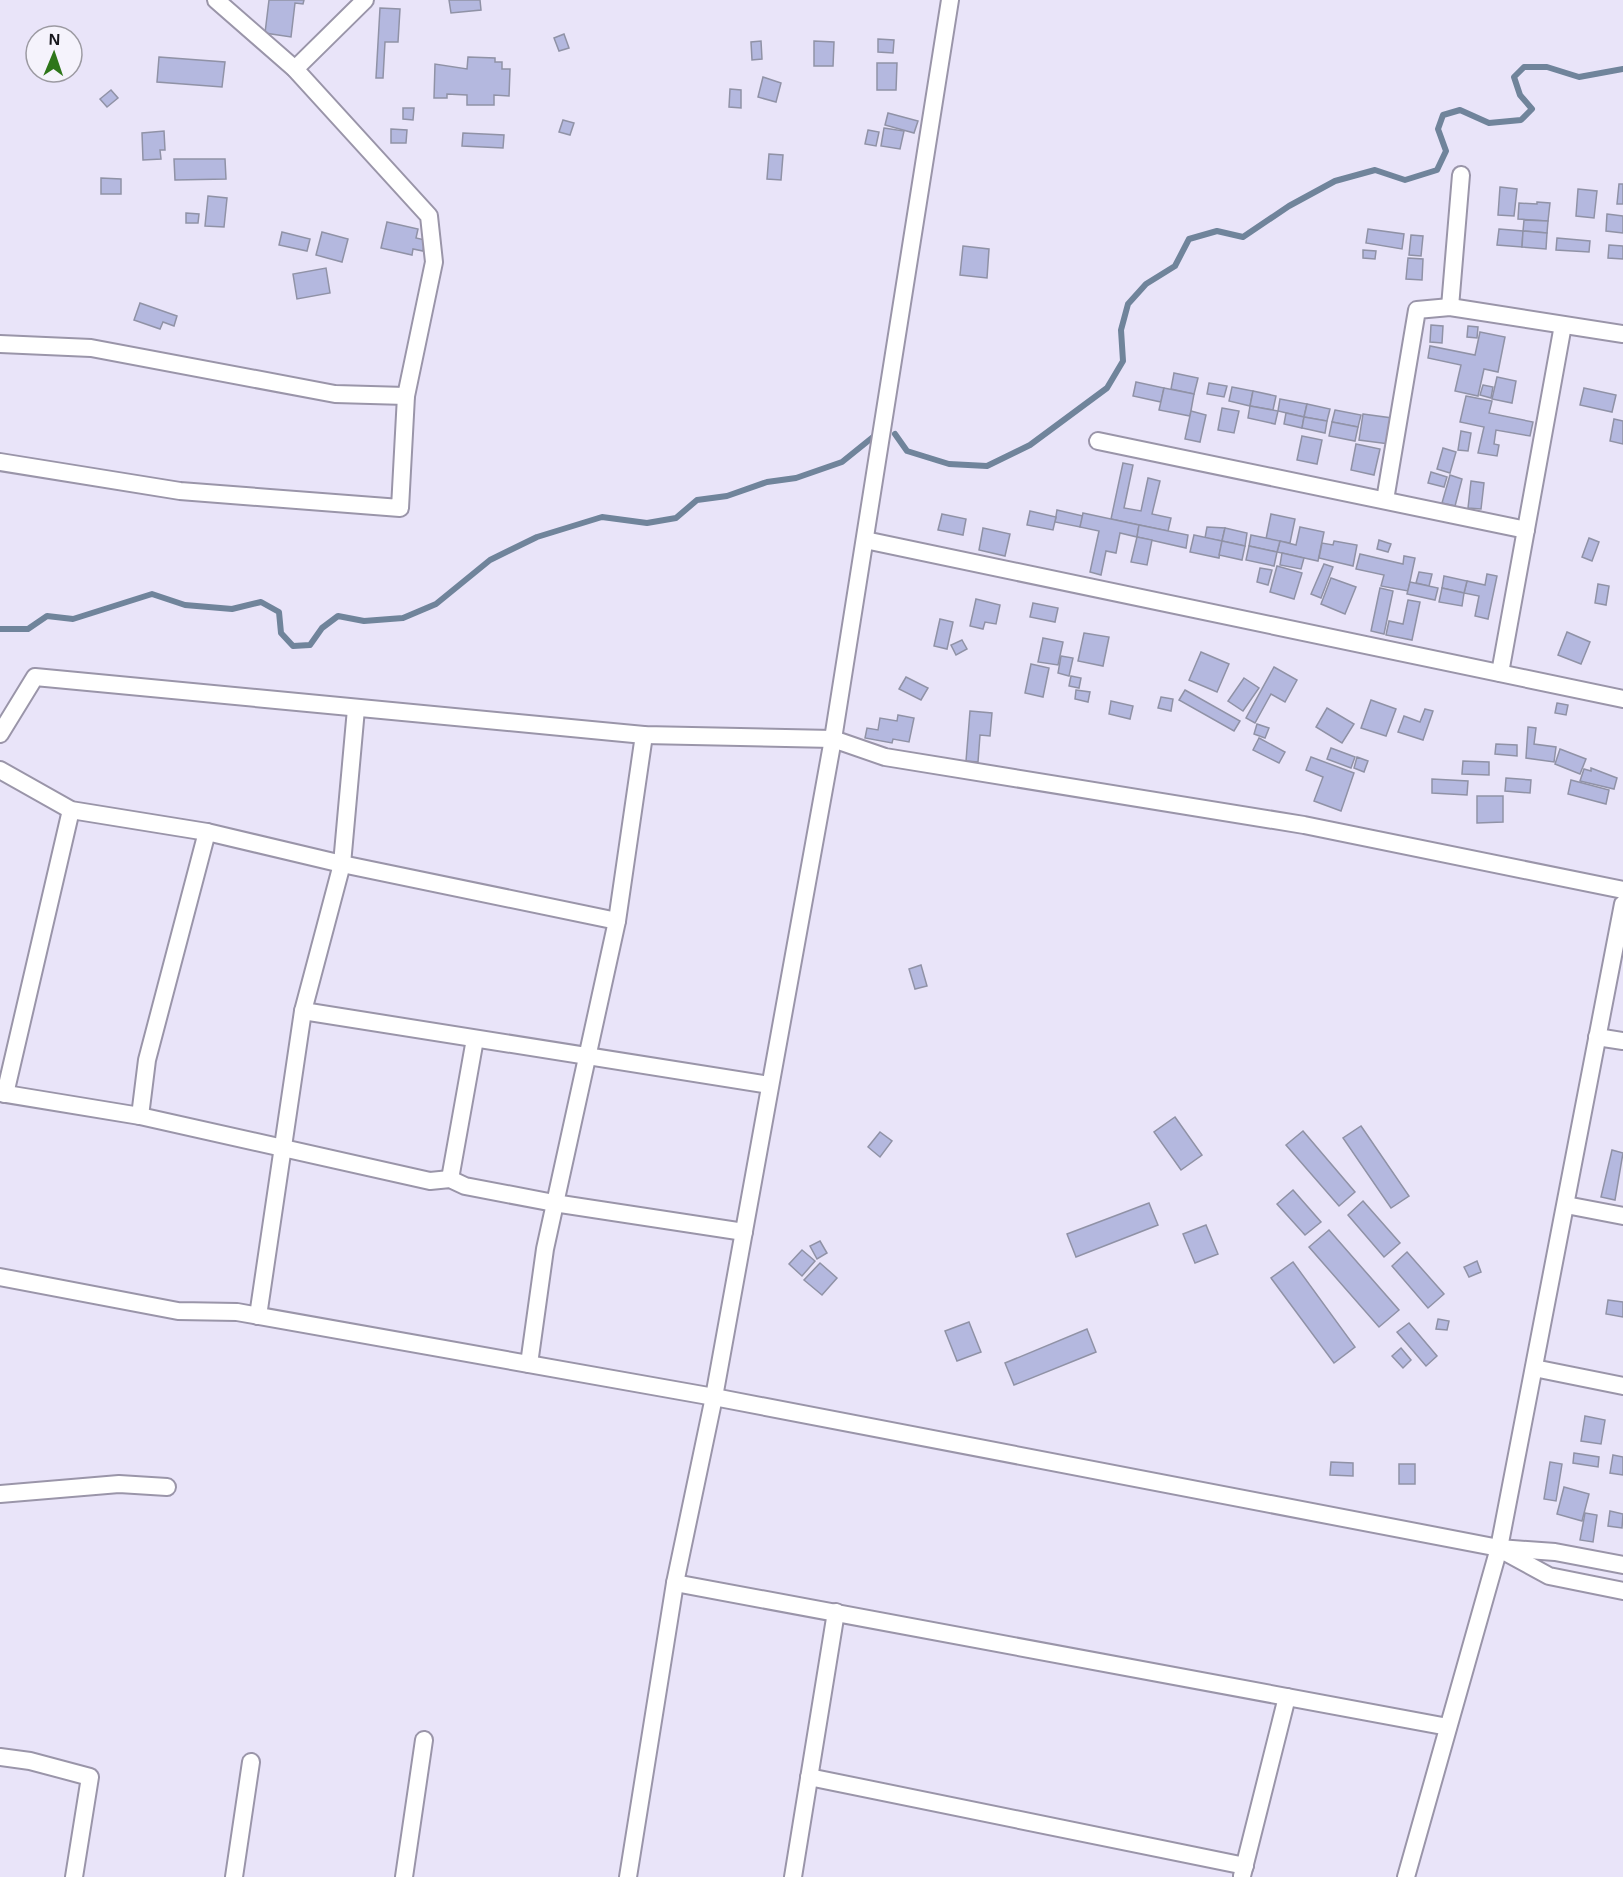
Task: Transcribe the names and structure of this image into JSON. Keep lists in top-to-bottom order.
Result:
{
  "north": "top"
}
